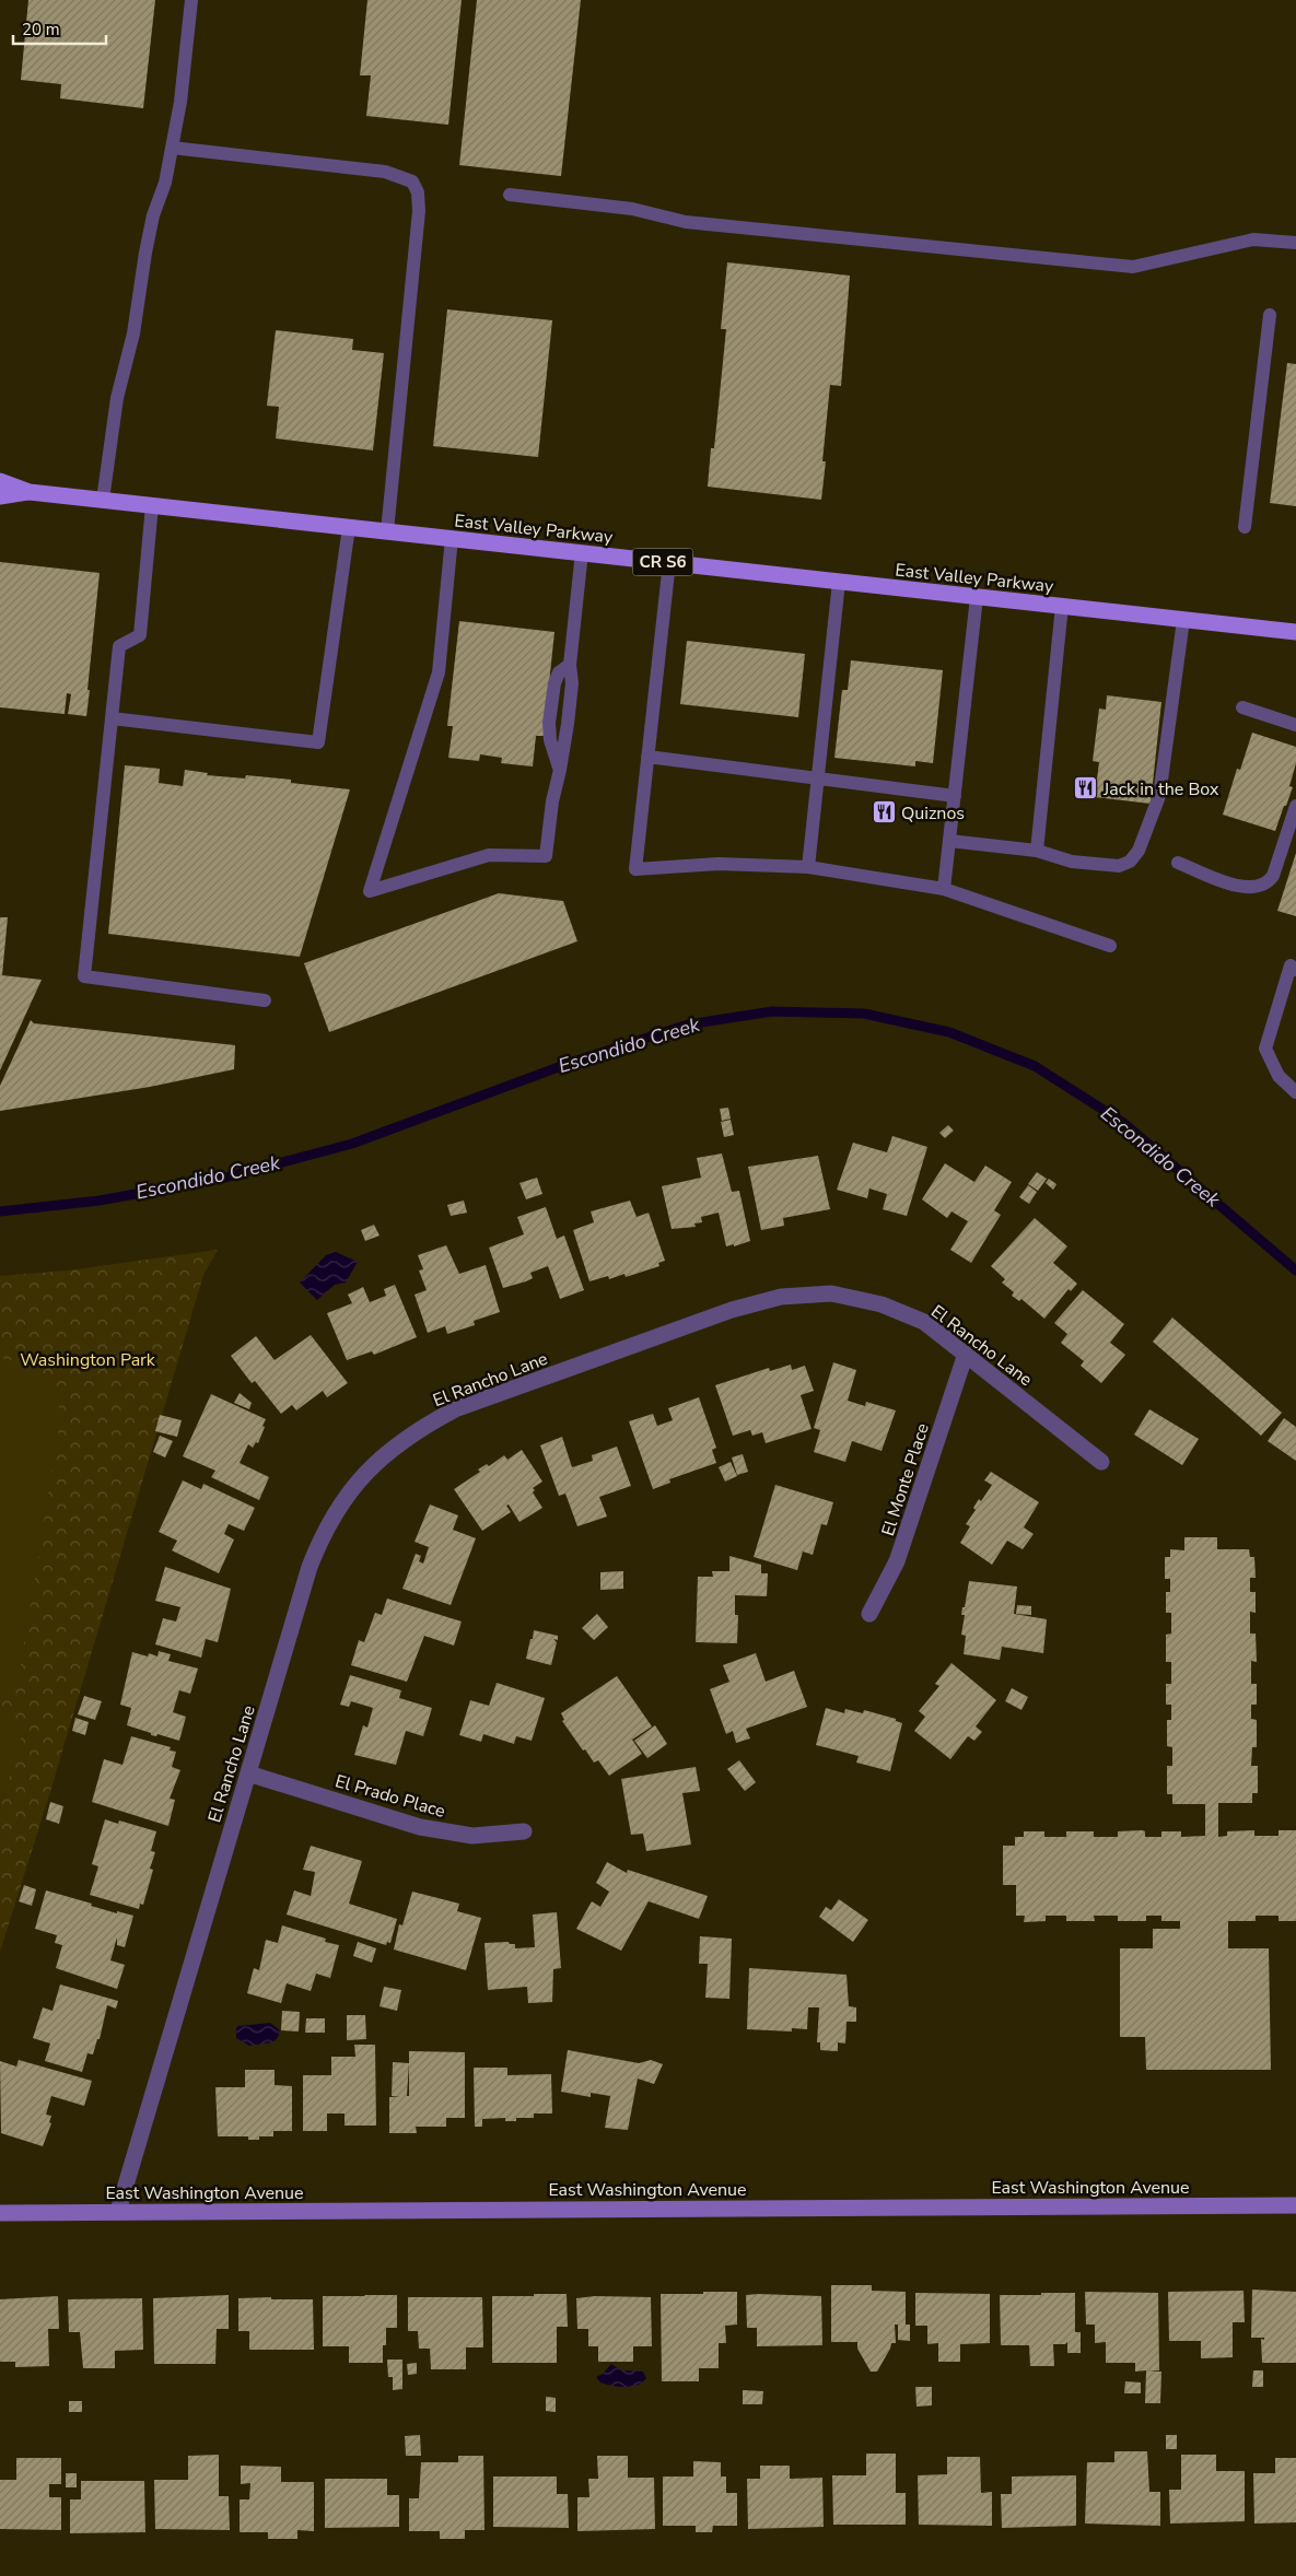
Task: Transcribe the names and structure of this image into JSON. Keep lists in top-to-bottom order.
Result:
{
  "streets": {
    "main road": ["East Valley Parkway", "CR S6", "East Washington Avenue"],
    "street": ["El Rancho Lane", "El Monte Place", "El Prado Place"]
  },
  "crossings": [
    ["El Rancho Lane", "El Monte Place"],
    ["El Rancho Lane", "El Prado Place"],
    ["El Rancho Lane", "East Washington Avenue"]
  ],
  "water": ["Escondido Creek"],
  "parks": ["Washington Park"],
  "places": {
    "restaurant": ["Jack in the Box", "Quiznos"]
  },
  "scale_bar": "20 m"
}
